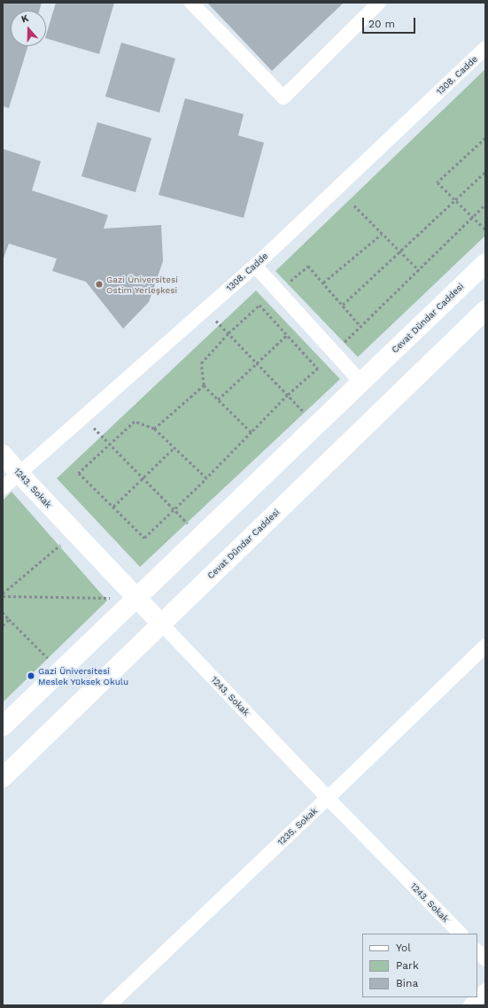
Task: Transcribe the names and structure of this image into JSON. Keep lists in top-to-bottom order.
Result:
{
  "streets": {
    "street": [
      "1308. Cadde",
      "Cevat Dündar Caddesi",
      "1243. Sokak",
      "1235. Sokak"
    ]
  },
  "crossings": [
    ["1308. Cadde", "1243. Sokak"],
    ["Cevat Dündar Caddesi", "1243. Sokak"],
    ["1243. Sokak", "1235. Sokak"]
  ],
  "places": ["Gazi Üniversitesi Ostim Yerleşkesi", "Gazi Üniversitesi Meslek Yüksek Okulu"],
  "legend": ["Yol", "Park", "Bina"],
  "scale_bar": "20 m",
  "north": "top"
}
